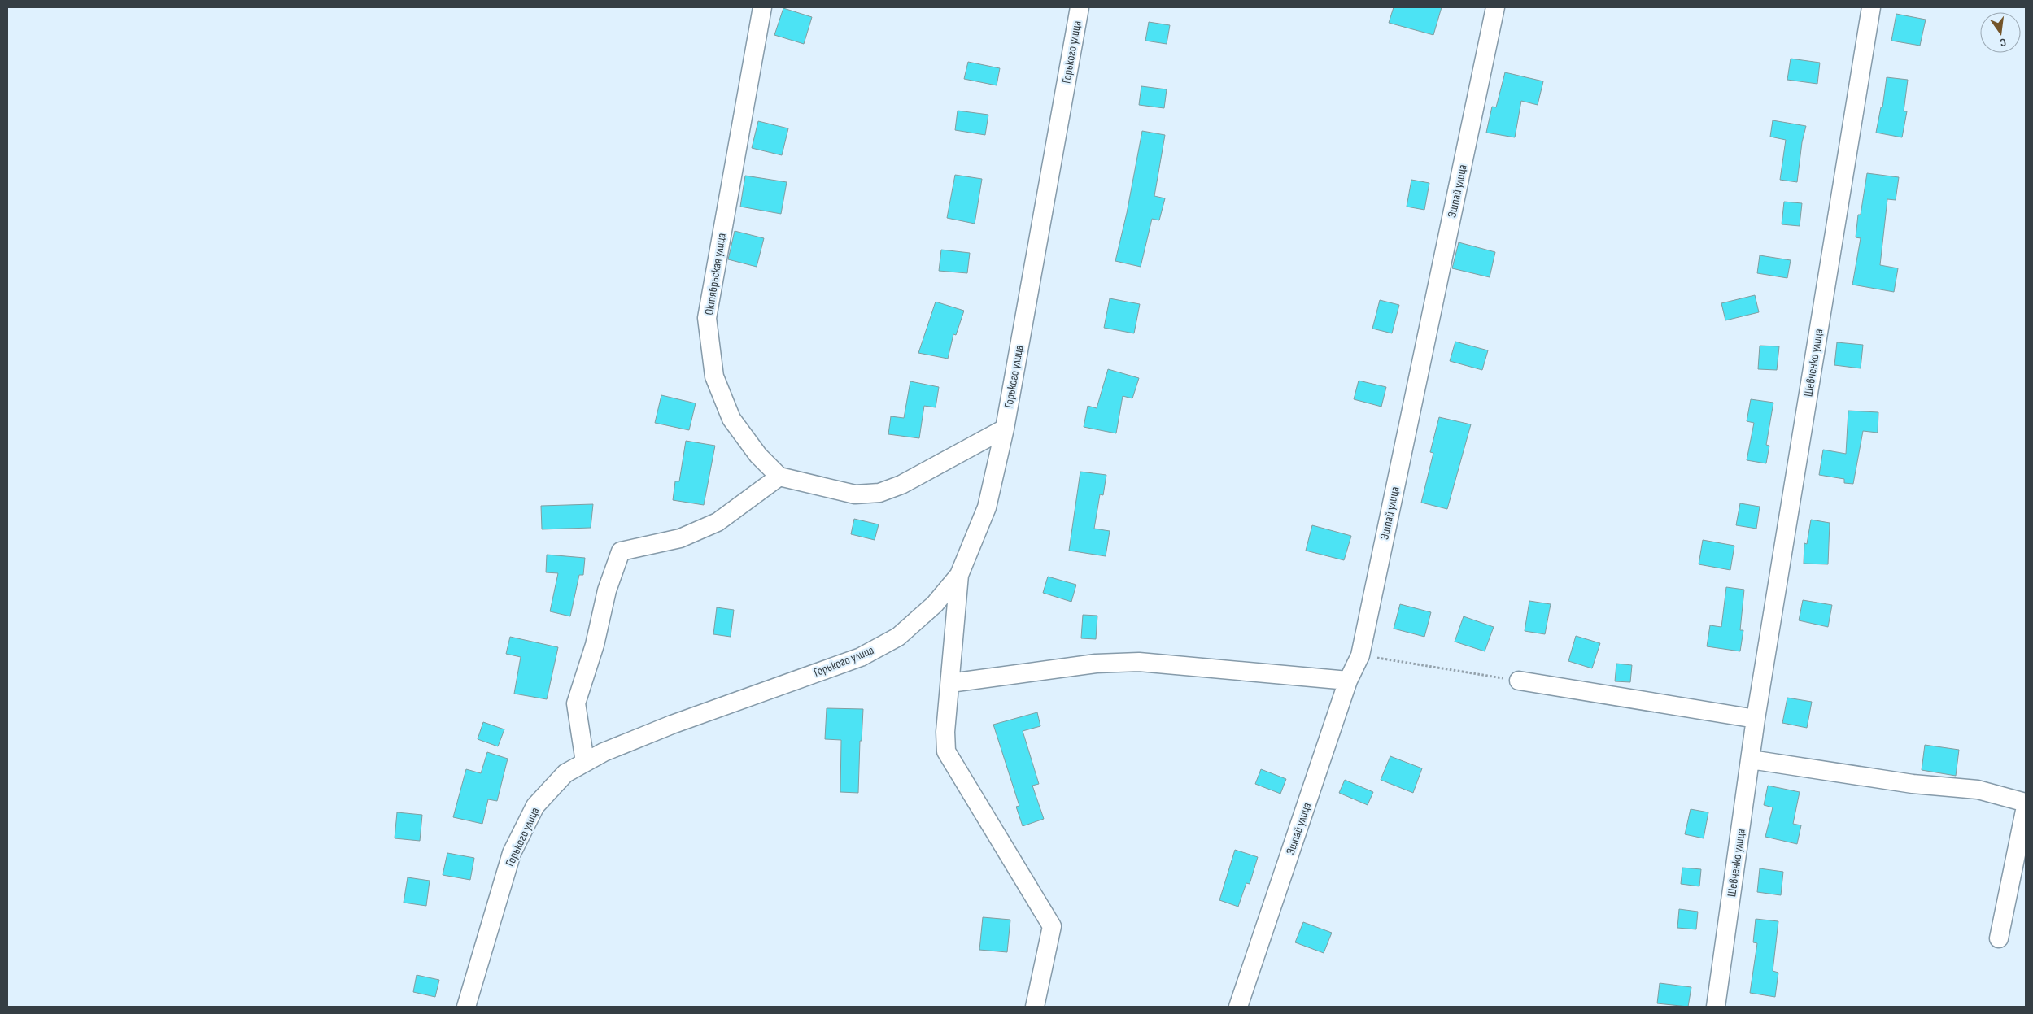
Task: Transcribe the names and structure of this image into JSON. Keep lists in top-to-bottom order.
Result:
{
  "streets": {
    "street": [
      "Горького улица",
      "Эшпай улица",
      "Октябрьская улица",
      "Шевченко улица"
    ]
  },
  "north": "bottom"
}
